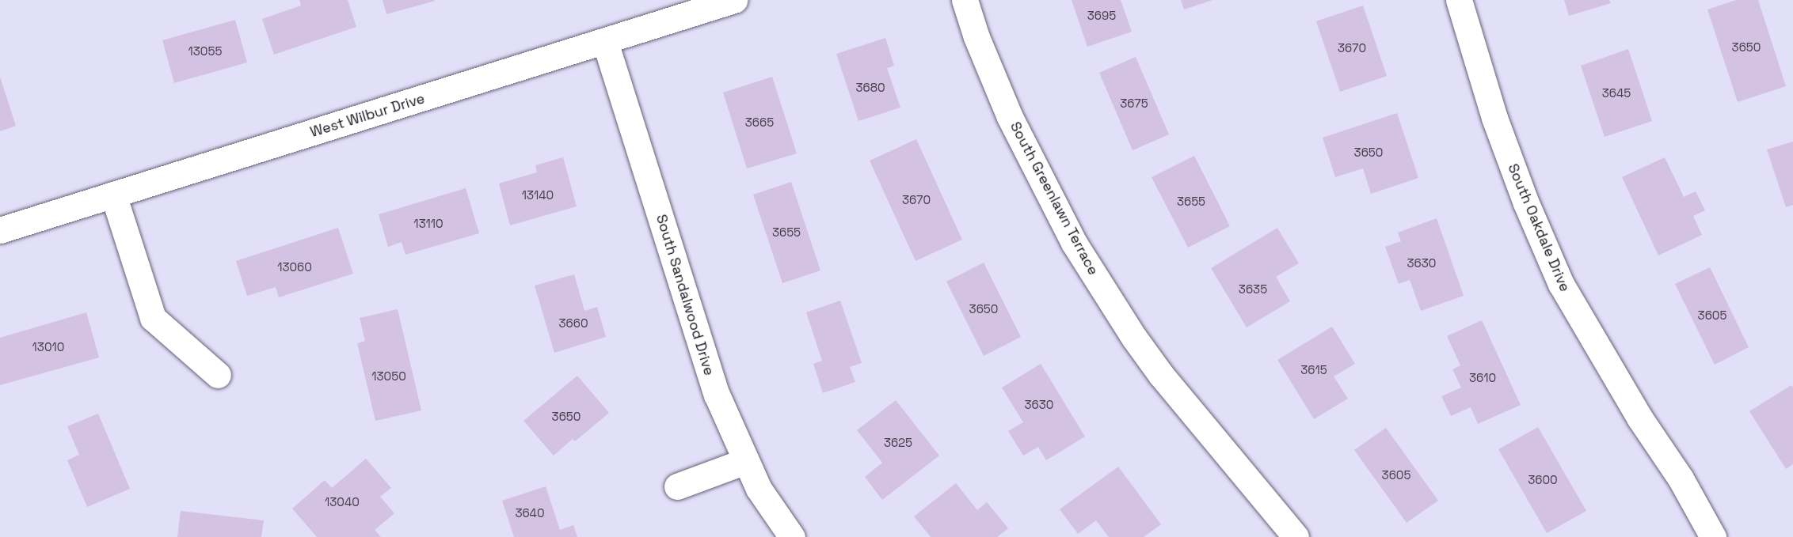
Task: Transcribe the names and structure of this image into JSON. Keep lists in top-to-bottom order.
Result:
{
  "streets": {
    "street": [
      "West Wilbur Drive",
      "South Greenlawn Terrace",
      "South Oakdale Drive",
      "South Sandalwood Drive"
    ]
  },
  "crossings": [
    ["West Wilbur Drive", "South Sandalwood Drive"]
  ],
  "house_numbers": [
    "3695",
    "3650",
    "3670",
    "13055",
    "3680",
    "3645",
    "3675",
    "3665",
    "3650",
    "13140",
    "3670",
    "3655",
    "13110",
    "3655",
    "3630",
    "13060",
    "3635",
    "3650",
    "3605",
    "3660",
    "13010",
    "3615",
    "13050",
    "3610",
    "3630",
    "3650",
    "3625",
    "3605",
    "3600",
    "13040",
    "3640"
  ]
}
